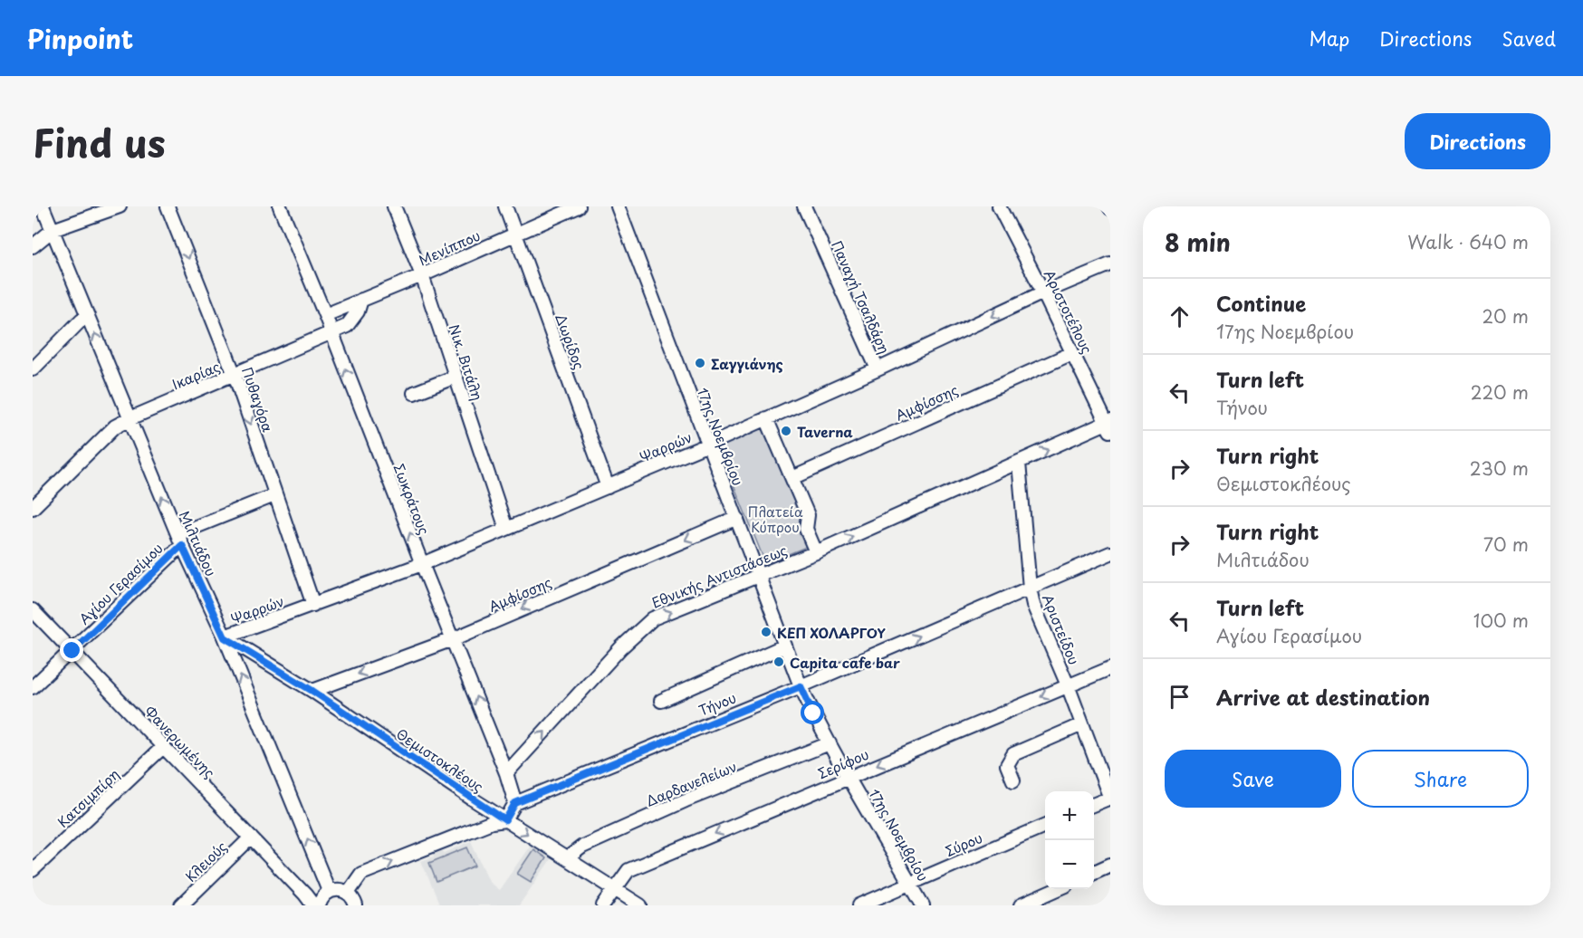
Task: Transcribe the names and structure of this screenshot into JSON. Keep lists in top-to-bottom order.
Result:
{
  "streets": {
    "street": [
      "Μενίππου",
      "Παναγή Τσαλδάρη",
      "Αριστοτέλους",
      "Δωρίδος",
      "Νικ. Βιτάλη",
      "Ικαρίας",
      "Πυθαγόρα",
      "Αμφίσσης",
      "17ης Νοεμβρίου",
      "Ψαρρών",
      "Σωκράτους",
      "Μιλτιάδου",
      "Εθνικής Αντιστάσεως",
      "Αγίου Γερασίμου",
      "Αριστείδου",
      "Τήνου",
      "Φανερωμένης",
      "Θεμιστοκλέους",
      "Σερίφου",
      "Δαρδανελείων",
      "Κατσιμπίρη",
      "Σύρου",
      "Κλειούς"
    ]
  },
  "crossings": [
    ["Μενίππου", "Δωρίδος"],
    ["Μενίππου", "Νικ. Βιτάλη"],
    ["Μενίππου", "Σωκράτους"],
    ["Παναγή Τσαλδάρη", "Ψαρρών"],
    ["Αριστοτέλους", "Αμφίσσης"],
    ["Αριστοτέλους", "Ψαρρών"],
    ["Αριστοτέλους", "Εθνικής Αντιστάσεως"],
    ["Δωρίδος", "Ψαρρών"],
    ["Νικ. Βιτάλη", "Ψαρρών"],
    ["Ικαρίας", "Πυθαγόρα"],
    ["Ικαρίας", "Σωκράτους"],
    ["Ικαρίας", "Μιλτιάδου"],
    ["Πυθαγόρα", "Ψαρρών"],
    ["Πυθαγόρα", "Αγίου Γερασίμου"],
    ["Αμφίσσης", "17ης Νοεμβρίου"],
    ["Αμφίσσης", "Σωκράτους"],
    ["Αμφίσσης", "Θεμιστοκλέους"],
    ["17ης Νοεμβρίου", "Ψαρρών"],
    ["17ης Νοεμβρίου", "Εθνικής Αντιστάσεως"],
    ["17ης Νοεμβρίου", "Τήνου"],
    ["17ης Νοεμβρίου", "Σερίφου"],
    ["17ης Νοεμβρίου", "Δαρδανελείων"],
    ["17ης Νοεμβρίου", "Σύρου"],
    ["Ψαρρών", "Σωκράτους"],
    ["Ψαρρών", "Μιλτιάδου"],
    ["Ψαρρών", "Θεμιστοκλέους"],
    ["Σωκράτους", "Εθνικής Αντιστάσεως"],
    ["Σωκράτους", "Τήνου"],
    ["Μιλτιάδου", "Αγίου Γερασίμου"],
    ["Μιλτιάδου", "Φανερωμένης"],
    ["Μιλτιάδου", "Θεμιστοκλέους"],
    ["Εθνικής Αντιστάσεως", "Αριστείδου"],
    ["Αγίου Γερασίμου", "Φανερωμένης"],
    ["Αριστείδου", "Τήνου"],
    ["Αριστείδου", "Σερίφου"],
    ["Φανερωμένης", "Κατσιμπίρη"],
    ["Φανερωμένης", "Κλειούς"],
    ["Θεμιστοκλέους", "Σερίφου"],
    ["Θεμιστοκλέους", "Δαρδανελείων"]
  ],
  "one_way": [
    "Πυθαγόρα",
    "Αμφίσσης",
    "Σωκράτους",
    "Μιλτιάδου",
    "Εθνικής Αντιστάσεως",
    "Τήνου",
    "Σερίφου"
  ],
  "parks": ["Πλατεία Κύπρου"],
  "places": [
    "Σαγγιάνης",
    "Taverna",
    "ΚΕΠ ΧΟΛΑΡΓΟΥ",
    "Capita cafe bar"
  ],
  "page": {
    "header": "Pinpoint",
    "nav": ["Map", "Directions", "Saved"],
    "title": "Find us",
    "buttons": [
      "Directions",
      ["Save", "Share"]
    ],
    "heading": ["8 min", "Walk · 640 m"],
    "list": [
      ["Continue", "17ης Νοεμβρίου", "20 m"],
      ["Turn left", "Τήνου", "220 m"],
      ["Turn right", "Θεμιστοκλέους", "230 m"],
      ["Turn right", "Μιλτιάδου", "70 m"],
      ["Turn left", "Αγίου Γερασίμου", "100 m"],
      "Arrive at destination"
    ],
    "map_buttons": ["+", "−"]
  }
}
